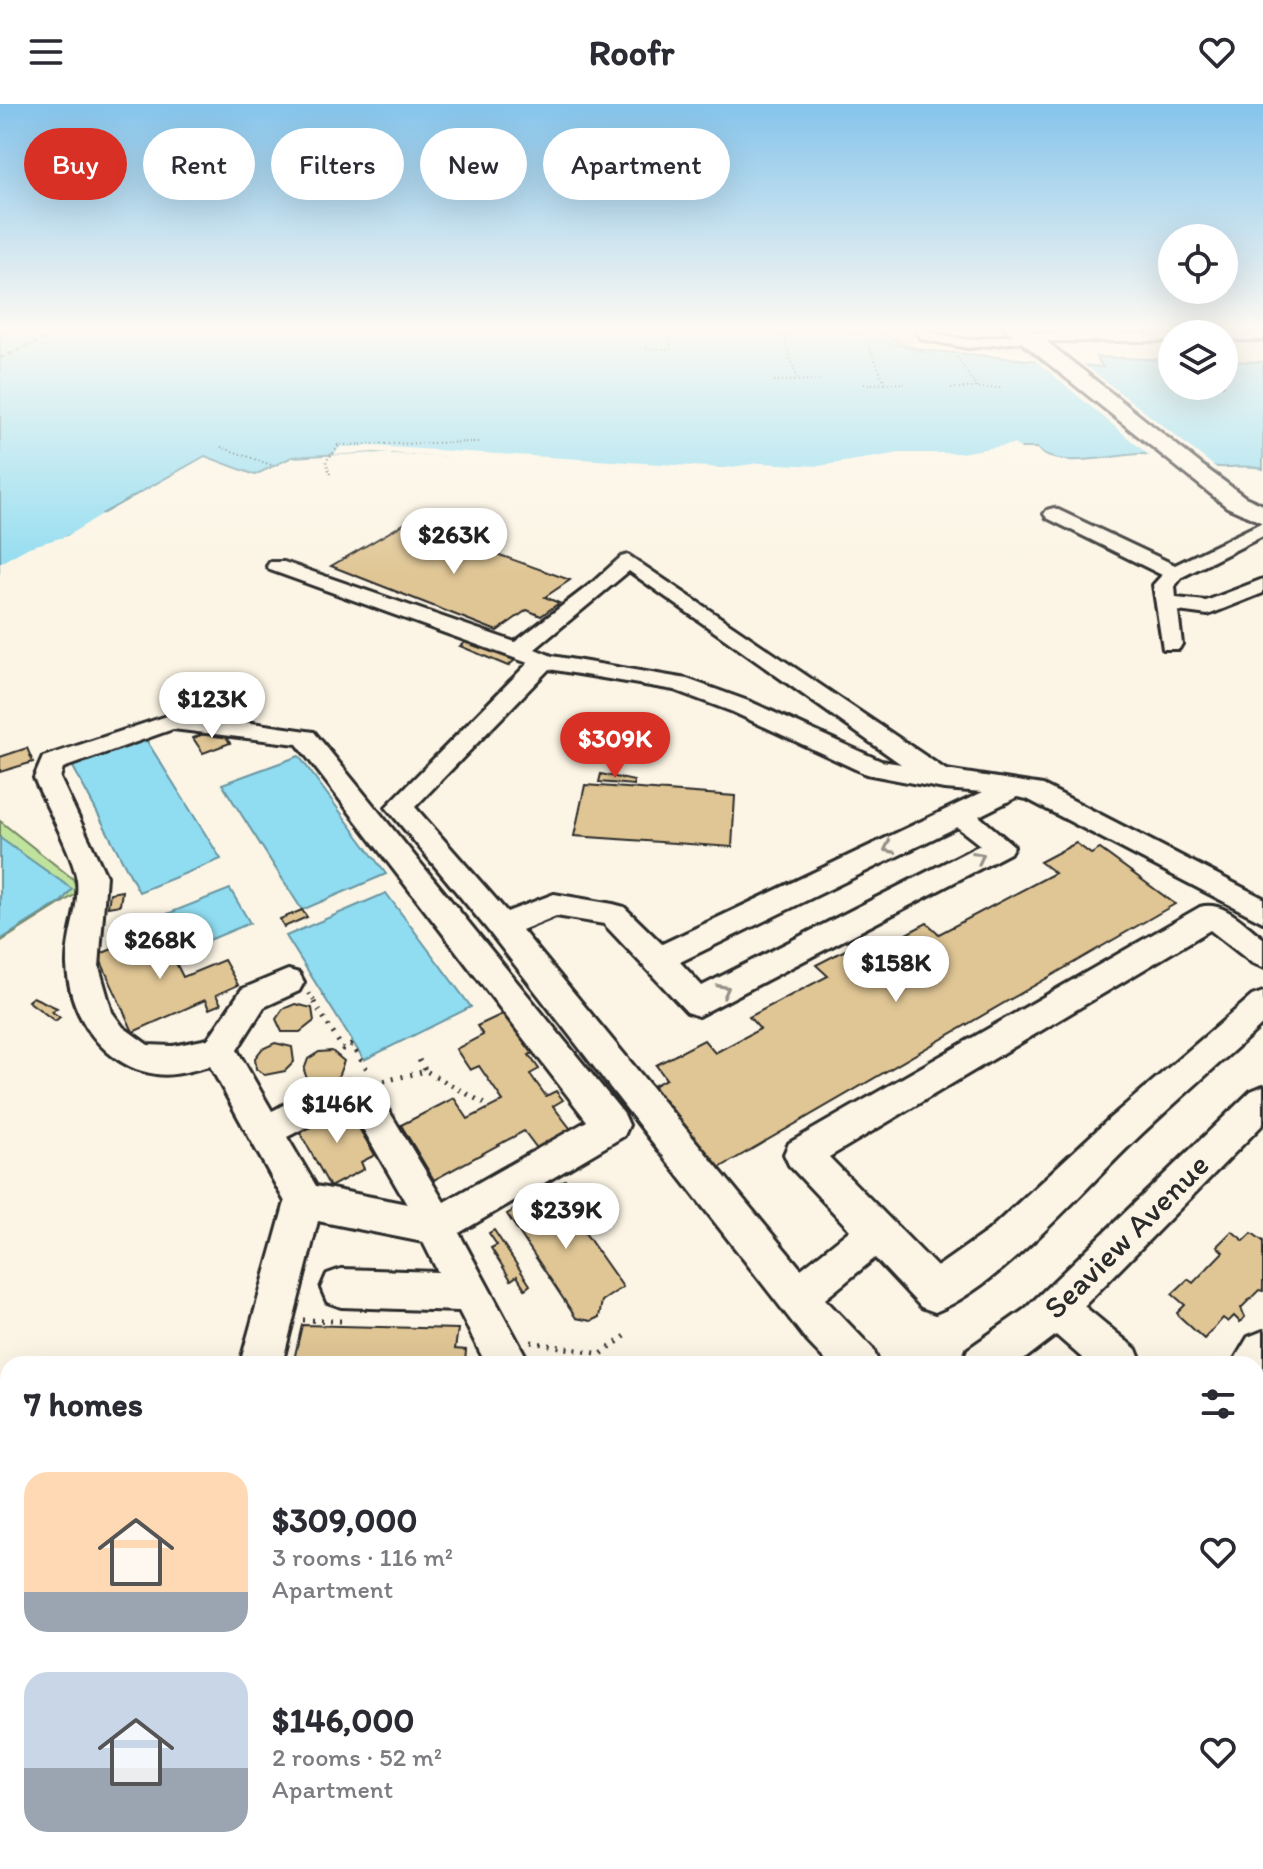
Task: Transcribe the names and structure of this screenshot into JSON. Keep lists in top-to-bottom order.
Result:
{
  "streets": {
    "street": ["Seaview Avenue"]
  },
  "page": {
    "header": "Roofr",
    "chip": [
      "Buy",
      "Rent",
      "Filters",
      "New",
      "Apartment"
    ],
    "price": [
      "$263K",
      "$123K",
      "$309K",
      "$268K",
      "$158K",
      "$146K",
      "$239K"
    ],
    "heading": "7 homes",
    "list": [
      {
        "name": "$309,000",
        "note": "3 rooms · 116 m² · Apartment"
      },
      {
        "name": "$146,000",
        "note": "2 rooms · 52 m² · Apartment"
      }
    ]
  }
}
